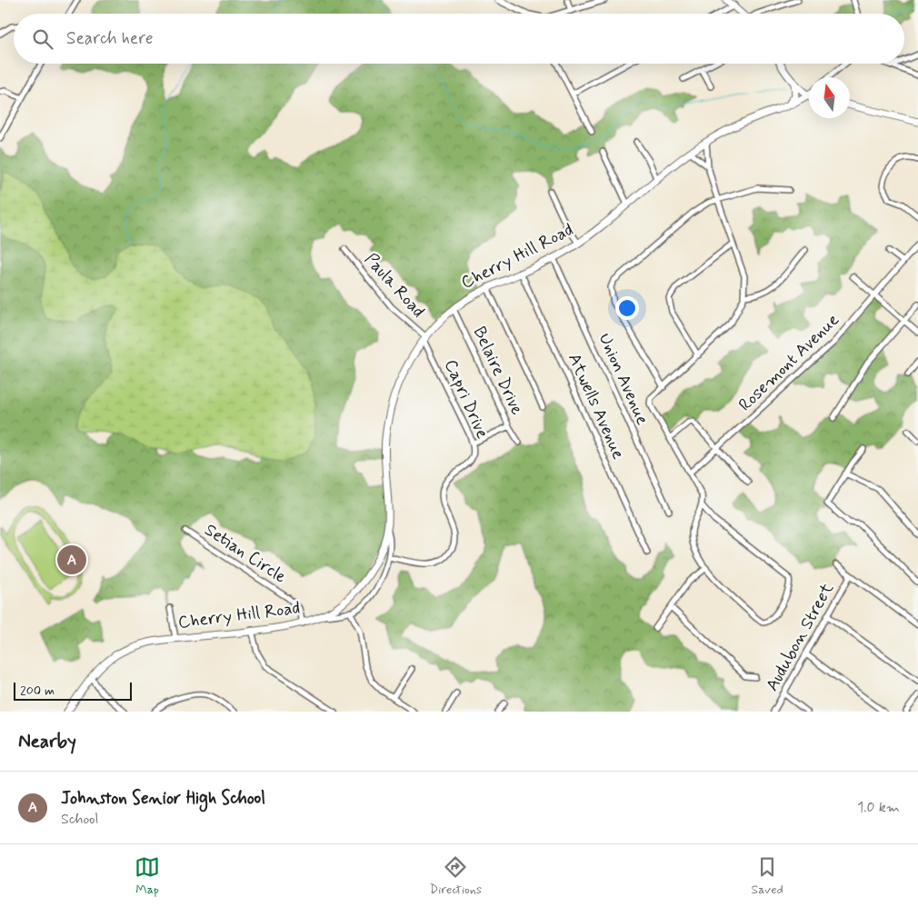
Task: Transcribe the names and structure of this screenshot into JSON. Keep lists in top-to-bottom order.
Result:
{
  "streets": {
    "main road": ["Cherry Hill Road"],
    "street": [
      "Paula Road",
      "Rosemont Avenue",
      "Belaire Drive",
      "Union Avenue",
      "Capri Drive",
      "Atwells Avenue",
      "Setian Circle",
      "Audubon Street"
    ]
  },
  "crossings": [
    ["Cherry Hill Road", "Paula Road"],
    ["Cherry Hill Road", "Belaire Drive"],
    ["Cherry Hill Road", "Union Avenue"],
    ["Cherry Hill Road", "Capri Drive"],
    ["Cherry Hill Road", "Atwells Avenue"],
    ["Cherry Hill Road", "Setian Circle"],
    ["Paula Road", "Capri Drive"]
  ],
  "scale_bar": "200 m",
  "north": "top",
  "page": {
    "search": "Search here",
    "pins": "A",
    "scale": "200 m",
    "heading": "Nearby",
    "list": [
      {
        "mark": "A",
        "name": "Johnston Senior High School",
        "note": "School",
        "value": "1.0 km"
      }
    ],
    "nav": ["Map", "Directions", "Saved"]
  }
}
